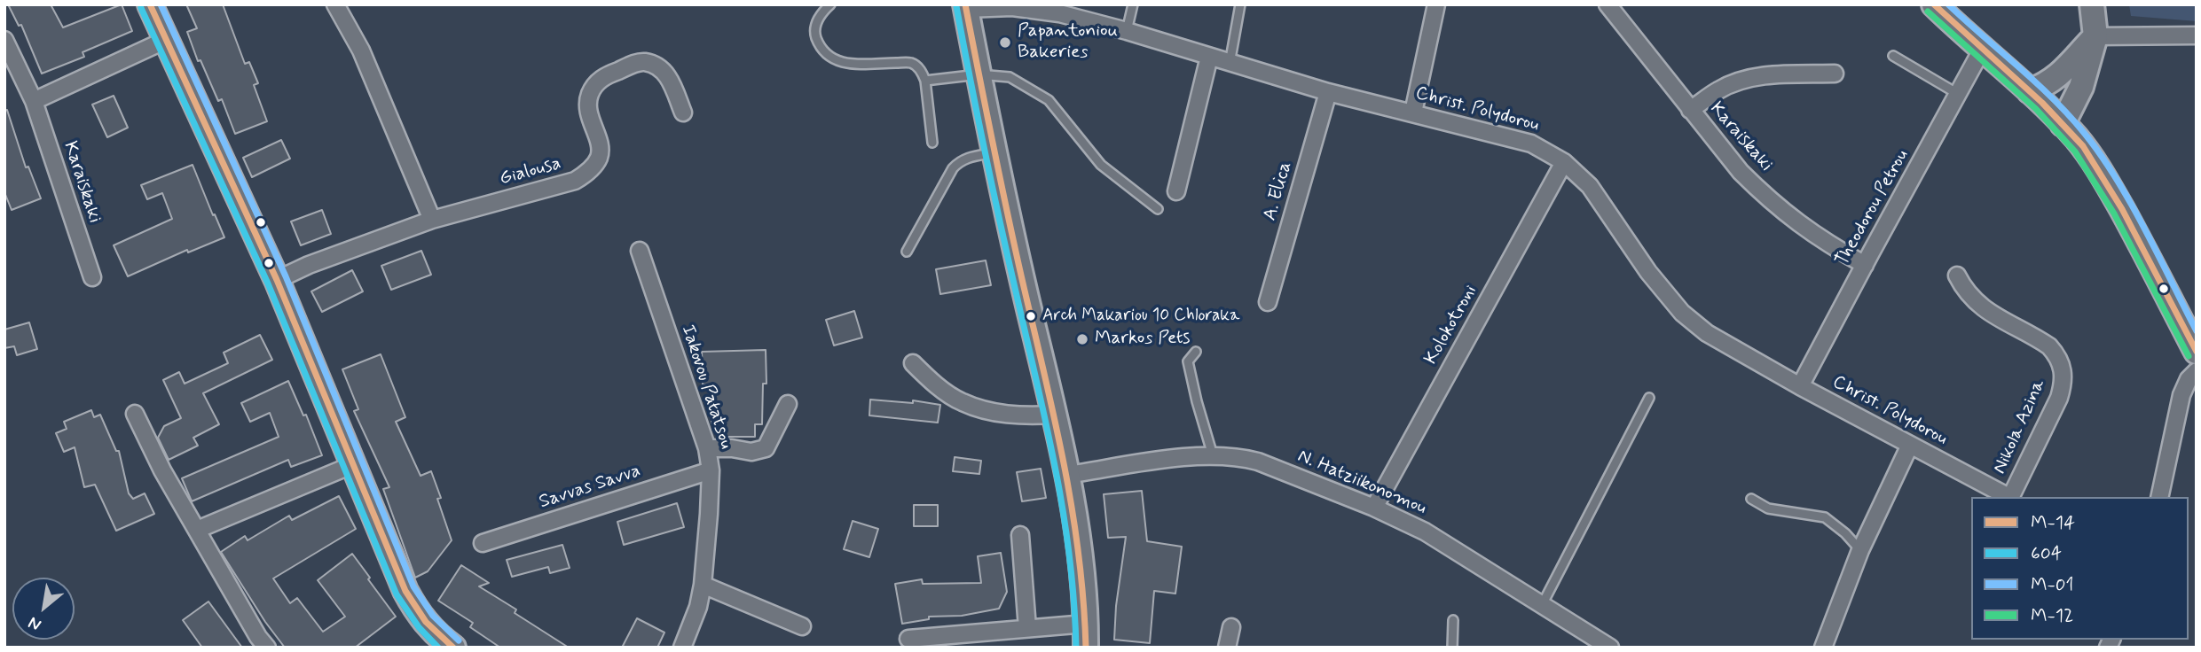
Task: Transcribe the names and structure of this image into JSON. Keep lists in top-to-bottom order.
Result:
{
  "streets": {
    "street": [
      "Christ. Polydorou",
      "Karaiskaki",
      "Gialousa",
      "A. Elica",
      "Theodorou Petrou",
      "Kolokotroni",
      "Iakovou Patatsou",
      "Nikola Azina",
      "N. Hatziikonomou",
      "Savvas Savva"
    ]
  },
  "crossings": [
    ["Christ. Polydorou", "A. Elica"],
    ["Christ. Polydorou", "Theodorou Petrou"],
    ["Christ. Polydorou", "Kolokotroni"],
    ["Karaiskaki", "Theodorou Petrou"],
    ["Kolokotroni", "N. Hatziikonomou"],
    ["Iakovou Patatsou", "Savvas Savva"]
  ],
  "places": ["Papantoniou Bakeries", "Arch Makariou 10 Chloraka", "Markos Pets"],
  "lines": [
    "transit line M-14",
    "transit line M-01",
    "transit line 604",
    "transit line M-12"
  ],
  "legend": [
    "M-14",
    "604",
    "M-01",
    "M-12"
  ],
  "north": "bottom left"
}
